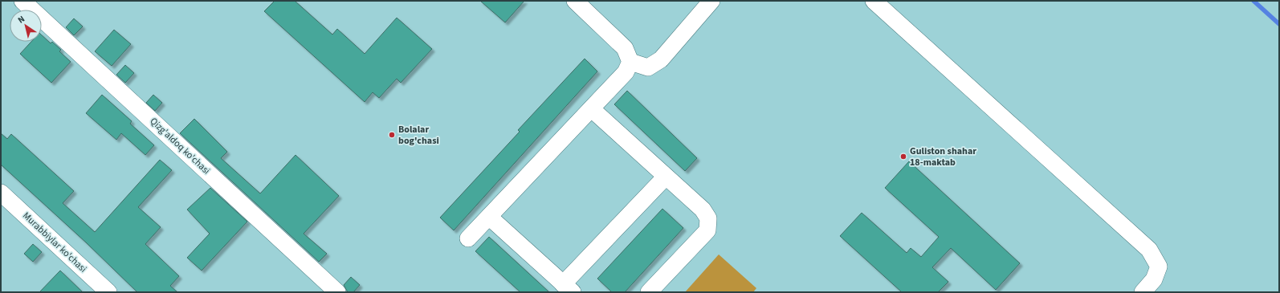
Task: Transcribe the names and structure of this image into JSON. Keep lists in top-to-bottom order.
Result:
{
  "streets": {
    "street": ["Qizg'aldoq ko'chasi", "Murabbiylar ko'chasi"]
  },
  "places": ["Bolalar bog'chasi", "Guliston shahar 18-maktab"],
  "north": "top left"
}
